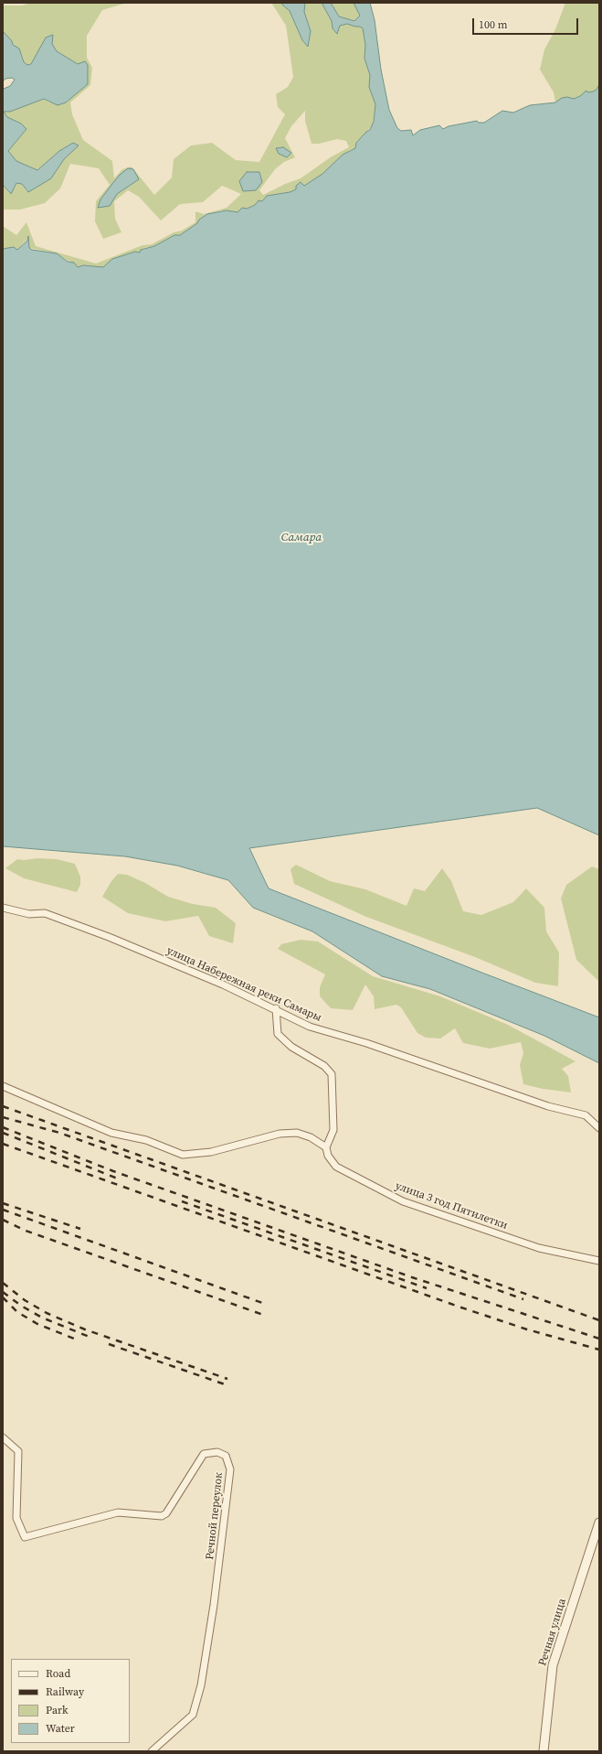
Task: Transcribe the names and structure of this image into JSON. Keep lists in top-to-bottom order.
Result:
{
  "streets": {
    "street": [
      "улица Набережная реки Самары",
      "улица 3 год Пятилетки",
      "Речной переулок",
      "Речная улица"
    ]
  },
  "water": ["Самара"],
  "legend": [
    "Road",
    "Railway",
    "Park",
    "Water"
  ],
  "scale_bar": "100 m"
}
